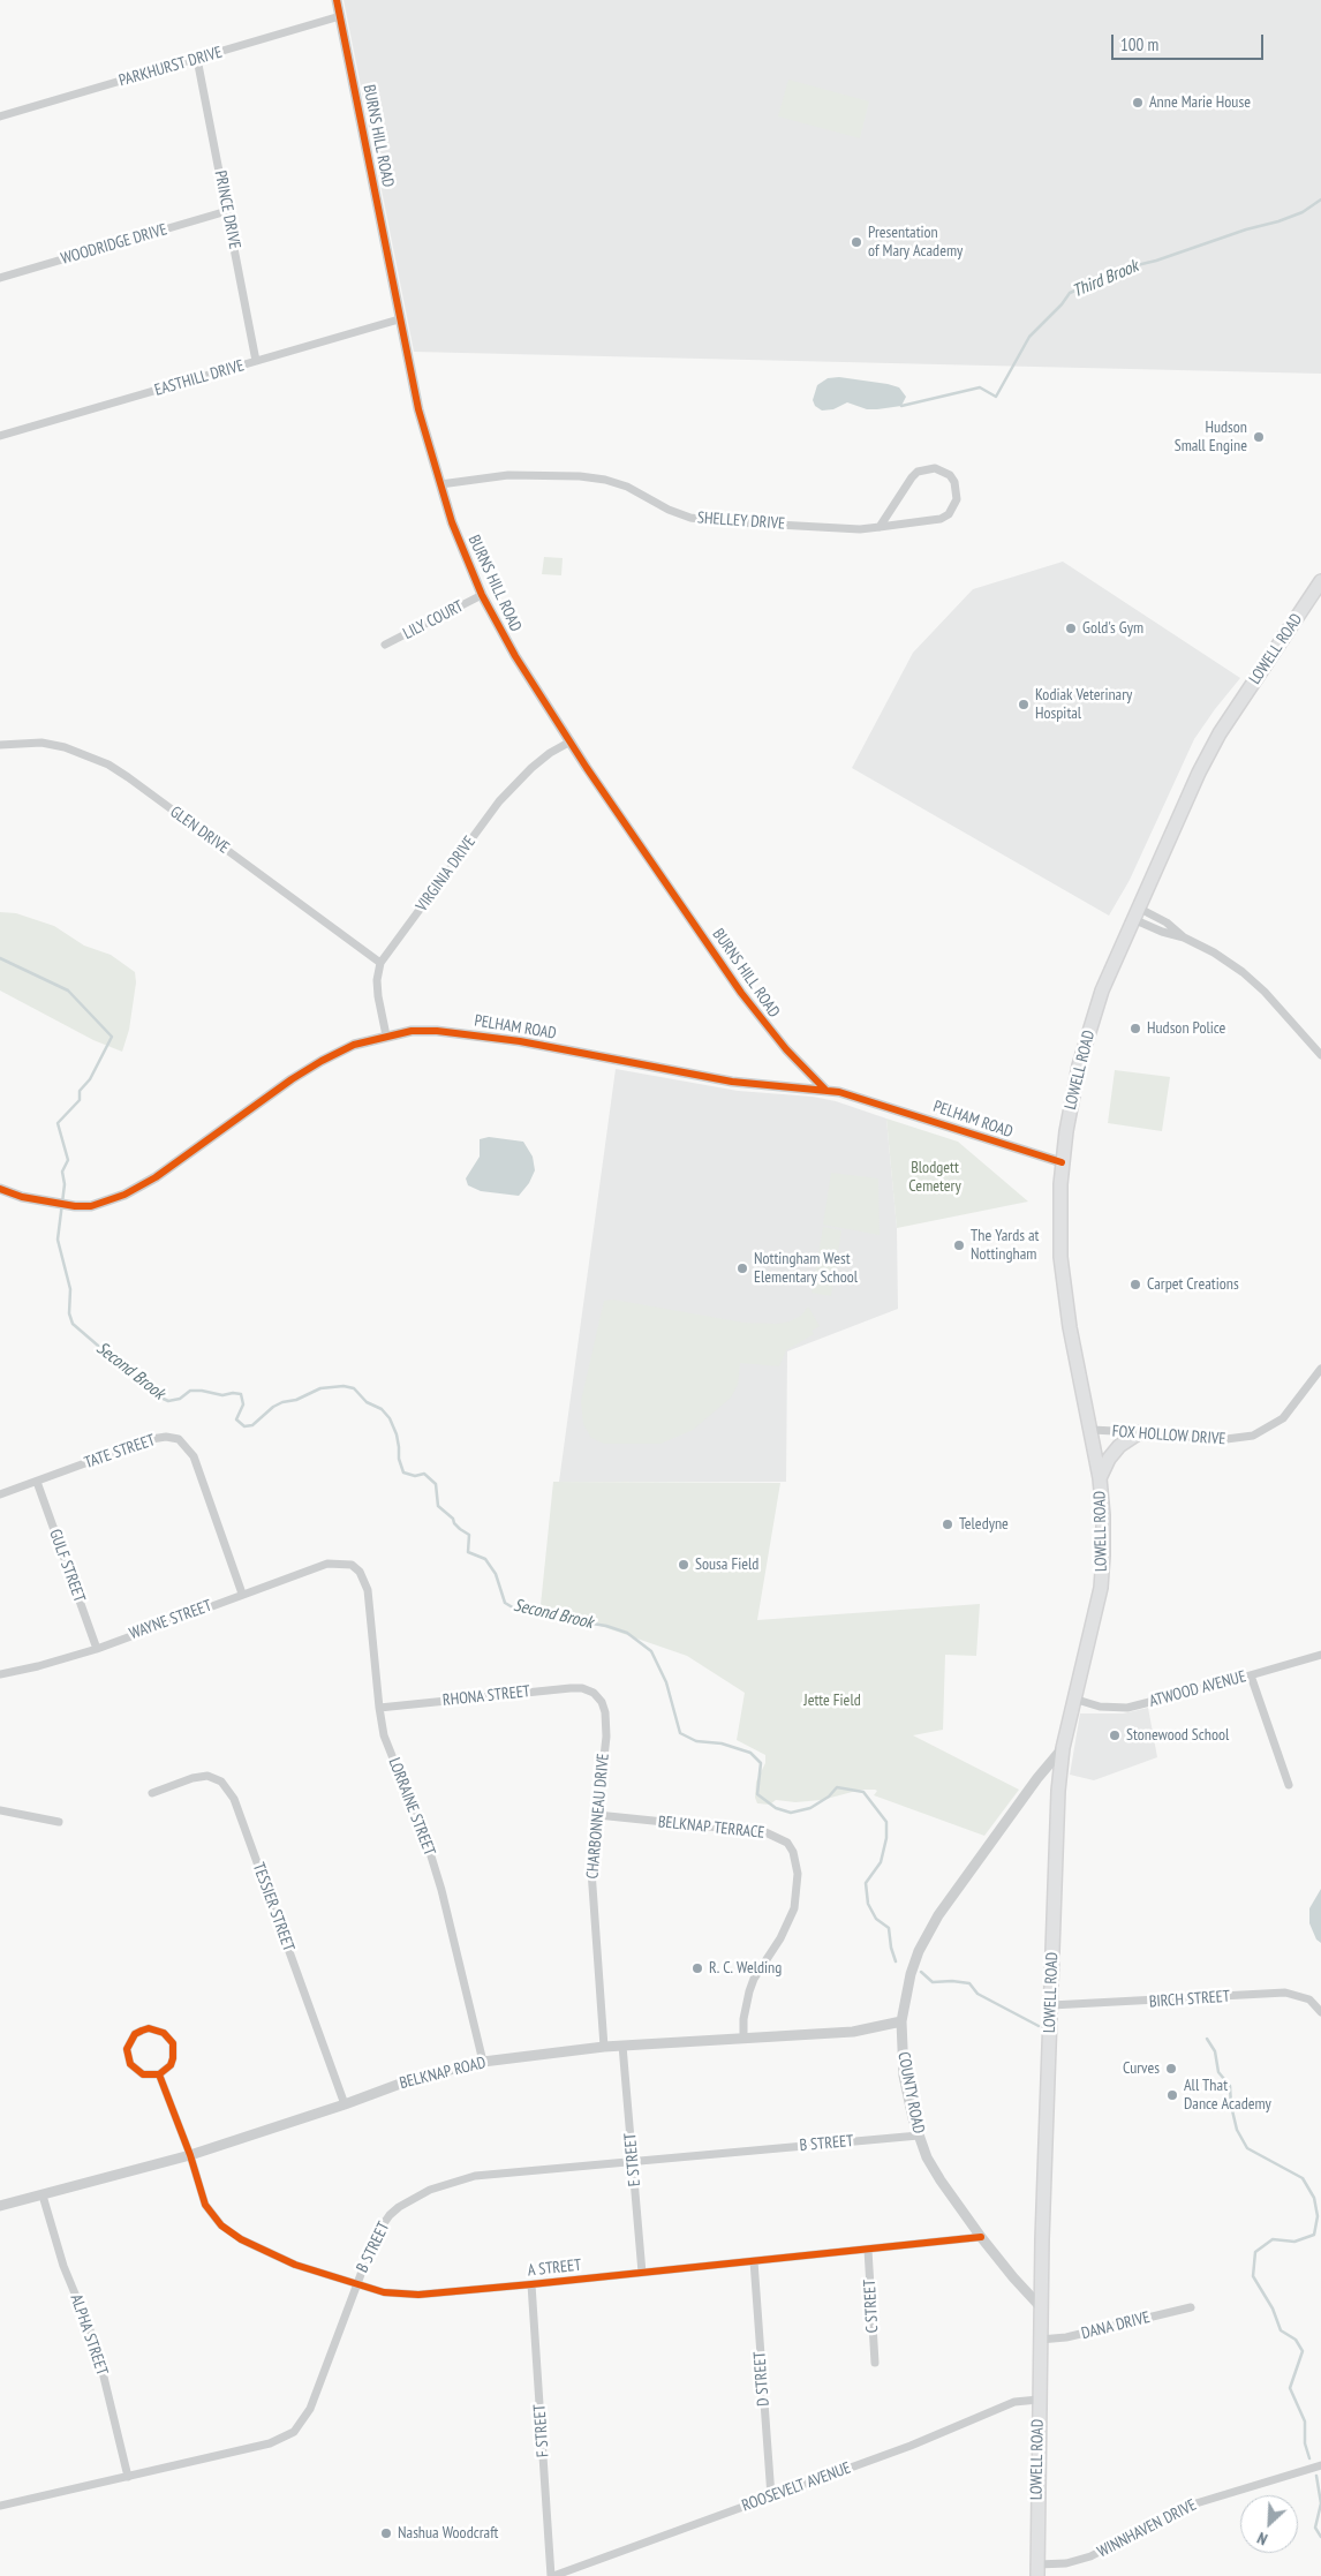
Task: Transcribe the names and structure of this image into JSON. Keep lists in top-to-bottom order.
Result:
{
  "streets": {
    "main road": ["LOWELL ROAD"],
    "street": [
      "PARKHURST DRIVE",
      "BURNS HILL ROAD",
      "PRINCE DRIVE",
      "WOODRIDGE DRIVE",
      "EASTHILL DRIVE",
      "SHELLEY DRIVE",
      "LILY COURT",
      "GLEN DRIVE",
      "VIRGINIA DRIVE",
      "PELHAM ROAD",
      "FOX HOLLOW DRIVE",
      "TATE STREET",
      "GULF STREET",
      "WAYNE STREET",
      "ATWOOD AVENUE",
      "RHONA STREET",
      "LORRAINE STREET",
      "CHARBONNEAU DRIVE",
      "BELKNAP TERRACE",
      "TESSIER STREET",
      "BIRCH STREET",
      "BELKNAP ROAD",
      "COUNTY ROAD",
      "B STREET",
      "E STREET",
      "A STREET",
      "C STREET",
      "DANA DRIVE",
      "ALPHA STREET",
      "D STREET",
      "F STREET",
      "ROOSEVELT AVENUE",
      "WINNHAVEN DRIVE"
    ]
  },
  "crossings": [
    ["PARKHURST DRIVE", "BURNS HILL ROAD"],
    ["PARKHURST DRIVE", "PRINCE DRIVE"],
    ["BURNS HILL ROAD", "EASTHILL DRIVE"],
    ["BURNS HILL ROAD", "SHELLEY DRIVE"],
    ["BURNS HILL ROAD", "LILY COURT"],
    ["BURNS HILL ROAD", "VIRGINIA DRIVE"],
    ["BURNS HILL ROAD", "PELHAM ROAD"],
    ["PRINCE DRIVE", "WOODRIDGE DRIVE"],
    ["PRINCE DRIVE", "EASTHILL DRIVE"],
    ["LOWELL ROAD", "PELHAM ROAD"],
    ["LOWELL ROAD", "FOX HOLLOW DRIVE"],
    ["LOWELL ROAD", "ATWOOD AVENUE"],
    ["LOWELL ROAD", "BIRCH STREET"],
    ["LOWELL ROAD", "COUNTY ROAD"],
    ["LOWELL ROAD", "DANA DRIVE"],
    ["LOWELL ROAD", "ROOSEVELT AVENUE"],
    ["LOWELL ROAD", "WINNHAVEN DRIVE"],
    ["GLEN DRIVE", "VIRGINIA DRIVE"],
    ["TATE STREET", "GULF STREET"],
    ["TATE STREET", "WAYNE STREET"],
    ["GULF STREET", "WAYNE STREET"],
    ["WAYNE STREET", "LORRAINE STREET"],
    ["RHONA STREET", "LORRAINE STREET"],
    ["RHONA STREET", "CHARBONNEAU DRIVE"],
    ["LORRAINE STREET", "BELKNAP ROAD"],
    ["CHARBONNEAU DRIVE", "BELKNAP TERRACE"],
    ["CHARBONNEAU DRIVE", "BELKNAP ROAD"],
    ["BELKNAP TERRACE", "BELKNAP ROAD"],
    ["TESSIER STREET", "BELKNAP ROAD"],
    ["BELKNAP ROAD", "COUNTY ROAD"],
    ["BELKNAP ROAD", "E STREET"],
    ["BELKNAP ROAD", "A STREET"],
    ["BELKNAP ROAD", "ALPHA STREET"],
    ["COUNTY ROAD", "B STREET"],
    ["COUNTY ROAD", "A STREET"],
    ["B STREET", "E STREET"],
    ["B STREET", "A STREET"],
    ["B STREET", "ALPHA STREET"],
    ["E STREET", "A STREET"],
    ["A STREET", "C STREET"],
    ["A STREET", "D STREET"],
    ["A STREET", "F STREET"],
    ["D STREET", "ROOSEVELT AVENUE"],
    ["F STREET", "ROOSEVELT AVENUE"]
  ],
  "water": ["Third Brook", "Second Brook"],
  "parks": ["Blodgett Cemetery", "Jette Field"],
  "places": [
    "Anne Marie House",
    "Presentation of Mary Academy",
    "Hudson Small Engine",
    "Gold's Gym",
    "Kodiak Veterinary Hospital",
    "Hudson Police",
    "The Yards at Nottingham",
    "Nottingham West Elementary School",
    "Carpet Creations",
    "Teledyne",
    "Sousa Field",
    "Stonewood School",
    "R. C. Welding",
    "Curves",
    "All That Dance Academy",
    "Nashua Woodcraft"
  ],
  "scale_bar": "100 m",
  "north": "bottom left"
}
